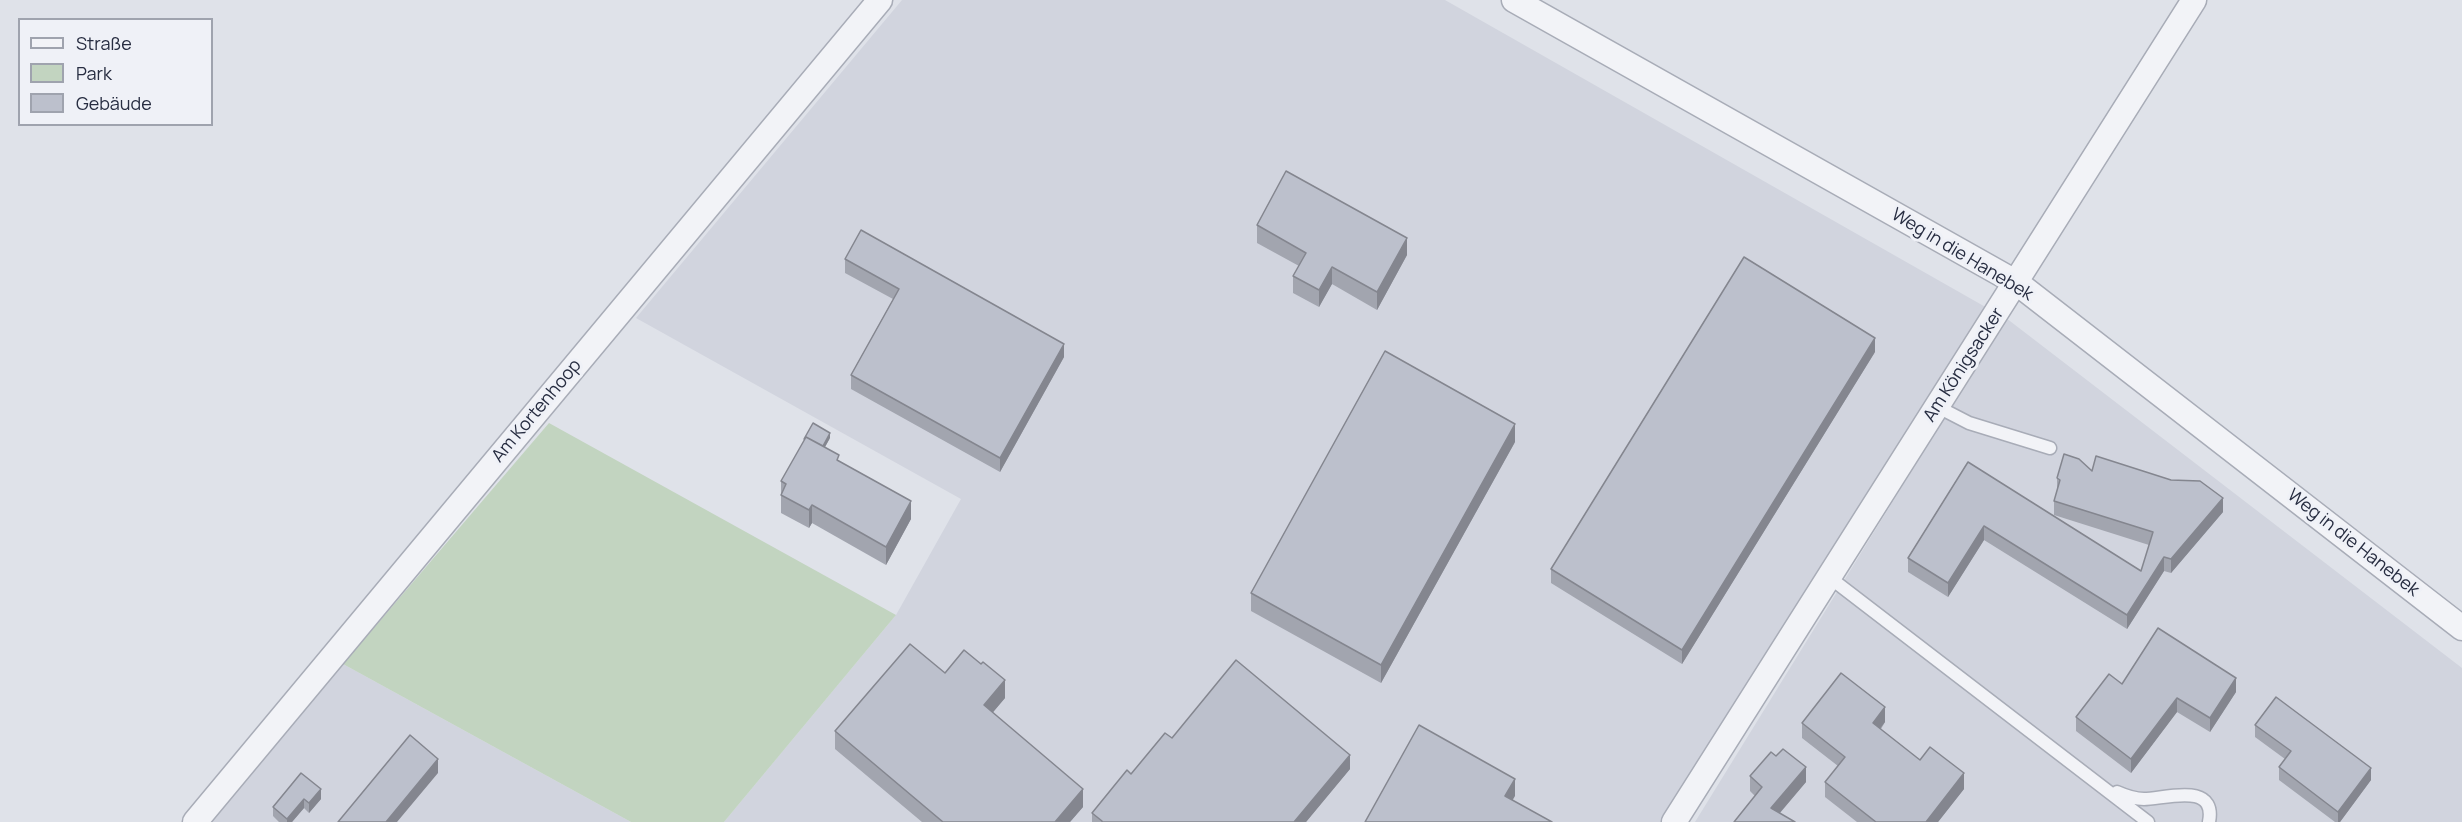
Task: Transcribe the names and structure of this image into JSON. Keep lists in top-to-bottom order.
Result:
{
  "streets": {
    "street": ["Weg in die Hanebek", "Am Königsacker", "Am Kortenhoop"]
  },
  "crossings": [
    ["Weg in die Hanebek", "Am Königsacker"]
  ],
  "legend": ["Straße", "Park", "Gebäude"]
}
